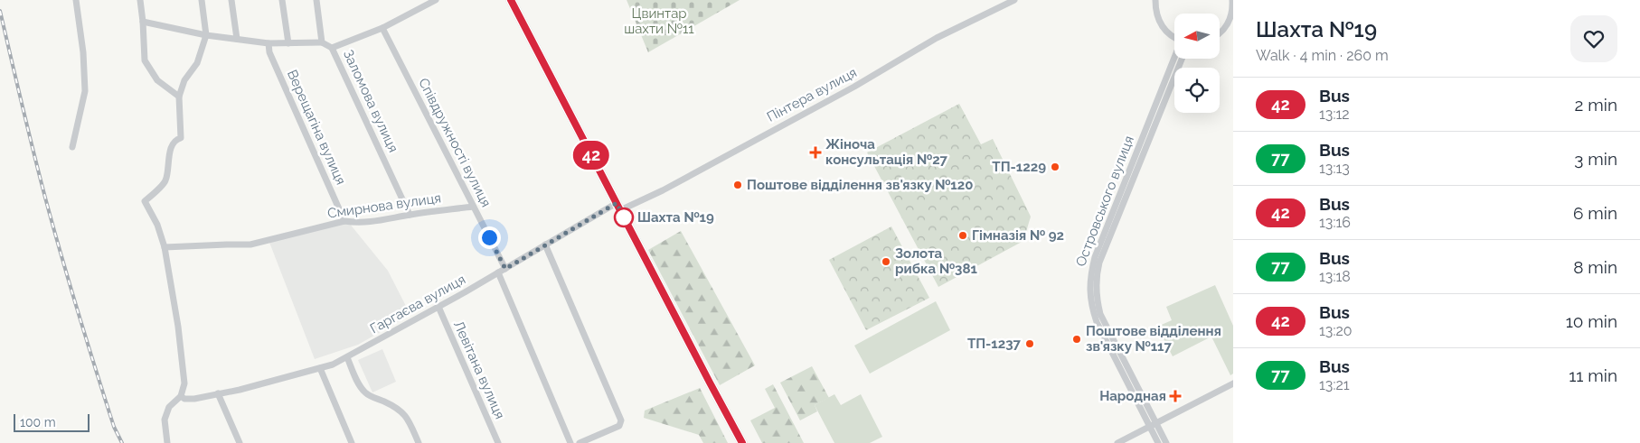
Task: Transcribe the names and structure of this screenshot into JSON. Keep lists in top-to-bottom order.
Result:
{
  "streets": {
    "street": [
      "Пінтера вулиця",
      "Заломова вулиця",
      "Верещагіна вулиця",
      "Співдружності вулиця",
      "Островського вулиця",
      "Смирнова вулиця",
      "Гаргаєва вулиця",
      "Левітана вулиця"
    ]
  },
  "crossings": [
    ["Пінтера вулиця", "Гаргаєва вулиця"],
    ["Заломова вулиця", "Смирнова вулиця"],
    ["Верещагіна вулиця", "Смирнова вулиця"],
    ["Співдружності вулиця", "Смирнова вулиця"],
    ["Співдружності вулиця", "Гаргаєва вулиця"],
    ["Гаргаєва вулиця", "Левітана вулиця"]
  ],
  "parks": ["Цвинтар шахти №11"],
  "places": {
    "health": ["Жіноча консультація №27", "Народная"],
    "other": [
      "ТП-1229",
      "Поштове відділення зв'язку №120",
      "Шахта №19",
      "Гімназія № 92",
      "Золота рибка №381",
      "Поштове відділення зв'язку №117",
      "ТП-1237"
    ]
  },
  "lines": ["bus line 42"],
  "scale_bar": "100 m",
  "north": "left",
  "page": {
    "on_map": "42",
    "heading": ["Шахта №19", "Walk · 4 min · 260 m"],
    "list": [
      {
        "mark": "42",
        "name": "Bus",
        "note": "13:12",
        "value": "2 min"
      },
      {
        "mark": "77",
        "name": "Bus",
        "note": "13:13",
        "value": "3 min"
      },
      {
        "mark": "42",
        "name": "Bus",
        "note": "13:16",
        "value": "6 min"
      },
      {
        "mark": "77",
        "name": "Bus",
        "note": "13:18",
        "value": "8 min"
      },
      {
        "mark": "42",
        "name": "Bus",
        "note": "13:20",
        "value": "10 min"
      },
      {
        "mark": "77",
        "name": "Bus",
        "note": "13:21",
        "value": "11 min"
      }
    ],
    "scale": "100 m"
  }
}
